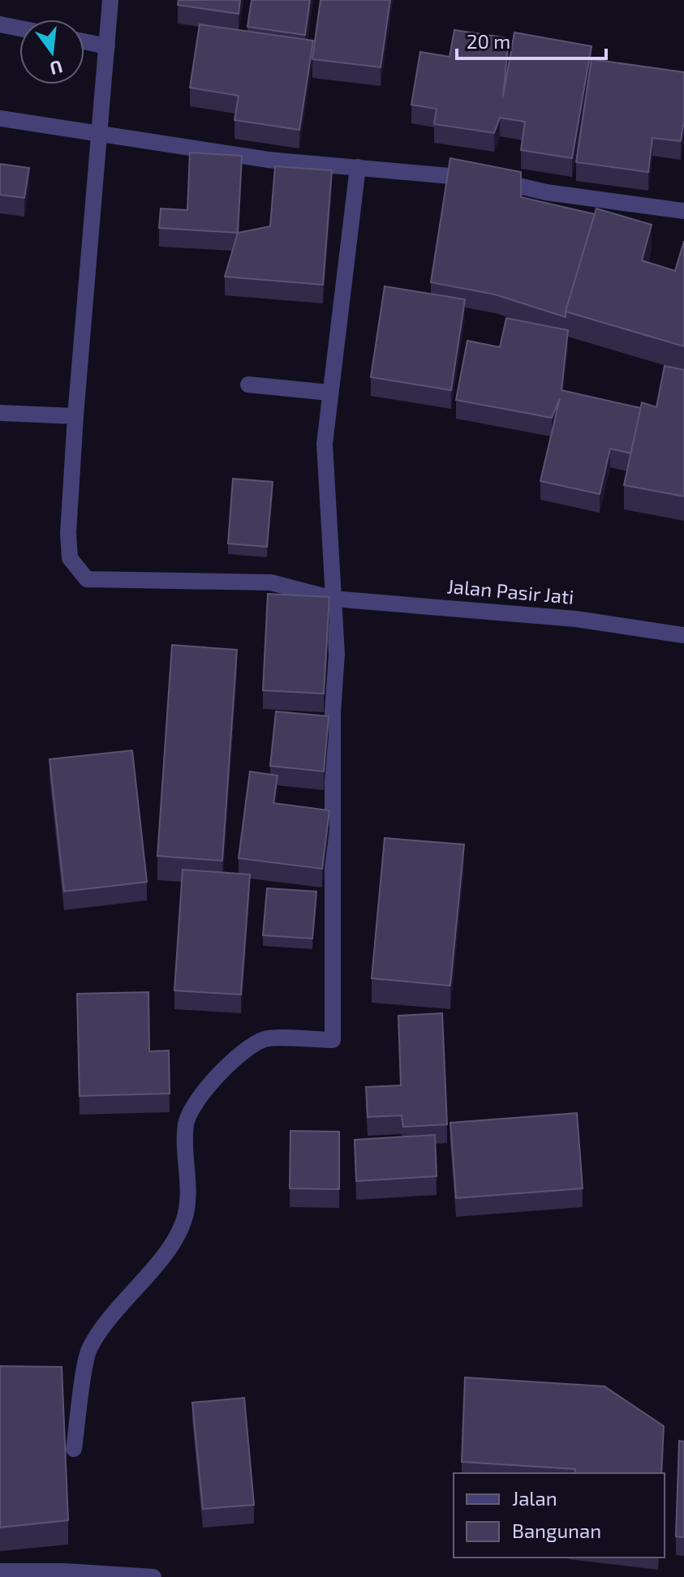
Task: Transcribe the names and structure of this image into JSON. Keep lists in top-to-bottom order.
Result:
{
  "streets": {
    "street": ["Jalan Pasir Jati"]
  },
  "legend": ["Jalan", "Bangunan"],
  "scale_bar": "20 m",
  "north": "bottom"
}
